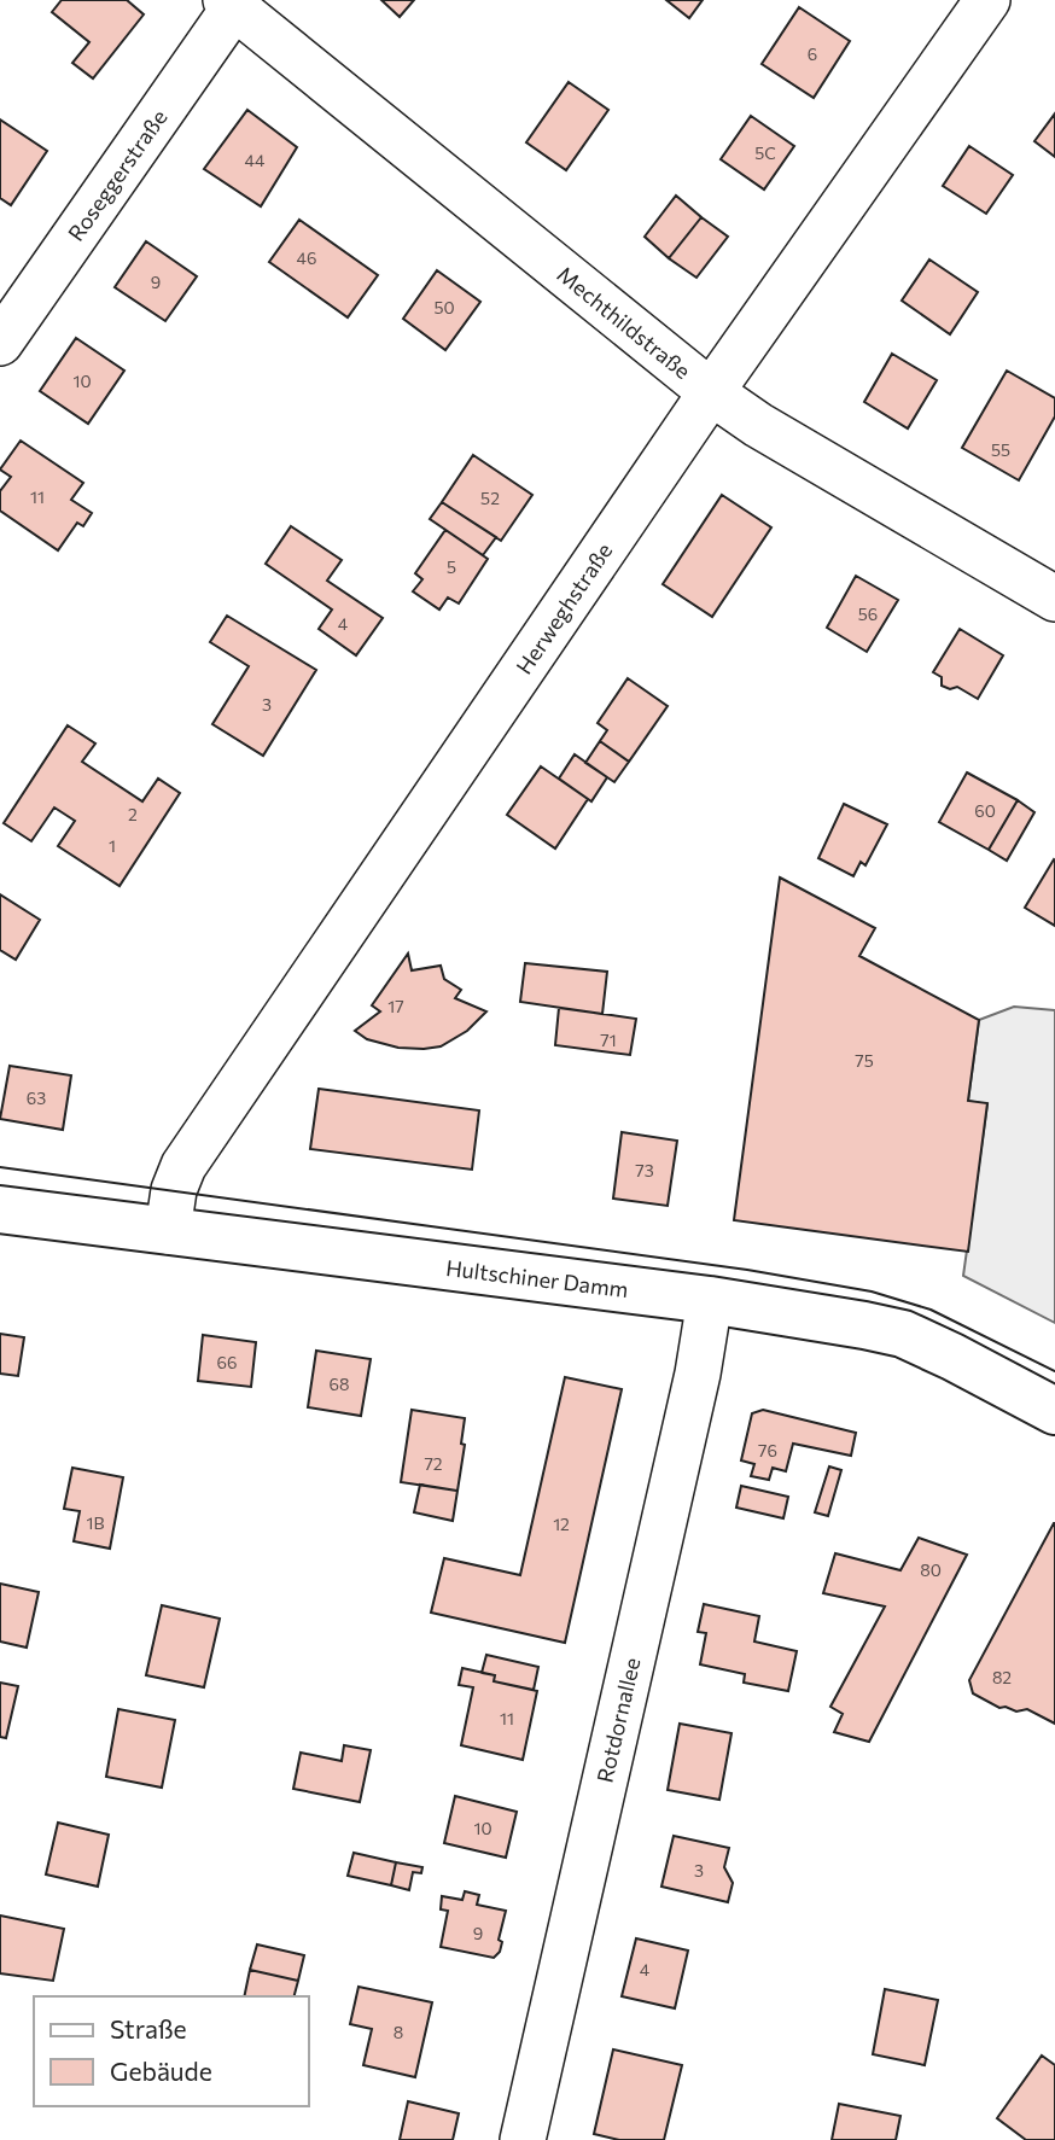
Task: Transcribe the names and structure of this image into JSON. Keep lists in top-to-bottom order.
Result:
{
  "streets": {
    "main road": ["Hultschiner Damm"],
    "street": [
      "Roseggerstraße",
      "Mechthildstraße",
      "Herweghstraße",
      "Rotdornallee"
    ]
  },
  "crossings": [
    ["Roseggerstraße", "Mechthildstraße"],
    ["Mechthildstraße", "Herweghstraße"],
    ["Herweghstraße", "Hultschiner Damm"],
    ["Hultschiner Damm", "Rotdornallee"]
  ],
  "house_numbers": [
    "6",
    "5C",
    "44",
    "46",
    "9",
    "50",
    "10",
    "55",
    "11",
    "52",
    "5",
    "56",
    "4",
    "3",
    "60",
    "2",
    "1",
    "17",
    "71",
    "75",
    "63",
    "73",
    "66",
    "68",
    "76",
    "72",
    "1B",
    "12",
    "80",
    "82",
    "11",
    "10",
    "3",
    "9",
    "4",
    "8"
  ],
  "legend": ["Straße", "Gebäude"]
}
